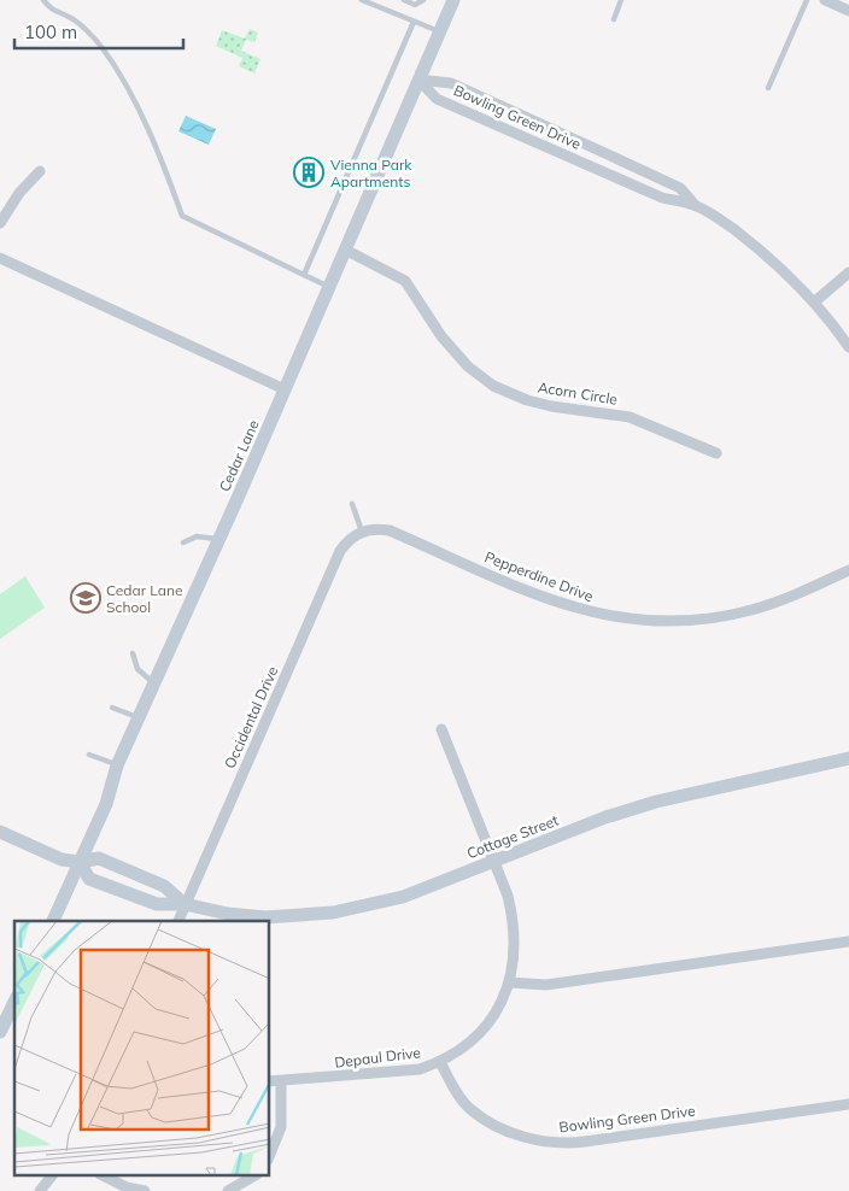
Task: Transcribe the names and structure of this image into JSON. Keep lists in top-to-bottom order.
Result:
{
  "streets": {
    "main road": ["Cedar Lane", "Cottage Street"],
    "street": [
      "Bowling Green Drive",
      "Acorn Circle",
      "Pepperdine Drive",
      "Occidental Drive",
      "Depaul Drive"
    ]
  },
  "crossings": [
    ["Bowling Green Drive", "Cedar Lane"],
    ["Bowling Green Drive", "Depaul Drive"],
    ["Acorn Circle", "Cedar Lane"],
    ["Cedar Lane", "Cottage Street"],
    ["Pepperdine Drive", "Occidental Drive"],
    ["Occidental Drive", "Cottage Street"],
    ["Cottage Street", "Depaul Drive"]
  ],
  "places": {
    "building": ["Vienna Park Apartments"],
    "school or university": ["Cedar Lane School"]
  },
  "scale_bar": "100 m"
}
